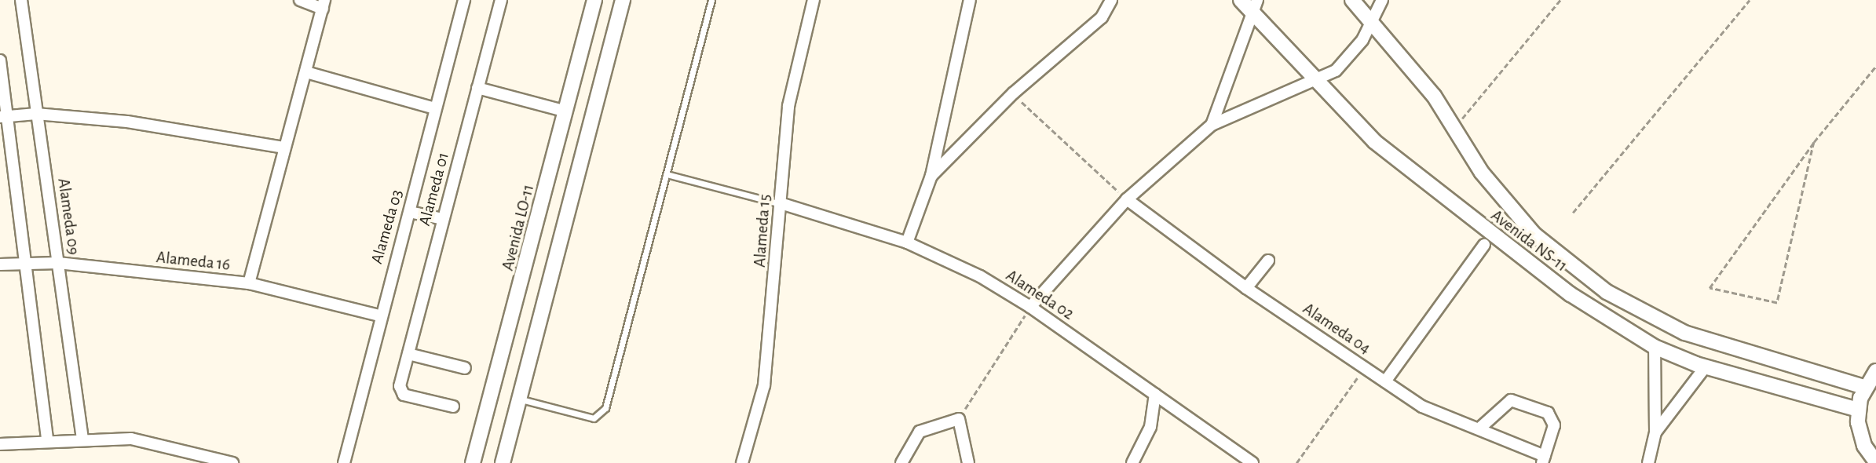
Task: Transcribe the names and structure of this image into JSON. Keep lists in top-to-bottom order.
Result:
{
  "streets": {
    "street": [
      "Alameda 01",
      "Alameda 09",
      "Alameda 03",
      "Avenida LO-11",
      "Alameda 15",
      "Avenida NS-11",
      "Alameda 16",
      "Alameda 02",
      "Alameda 04"
    ]
  },
  "crossings": [
    ["Alameda 09", "Alameda 16"],
    ["Alameda 03", "Alameda 16"],
    ["Alameda 15", "Alameda 02"]
  ]
}
